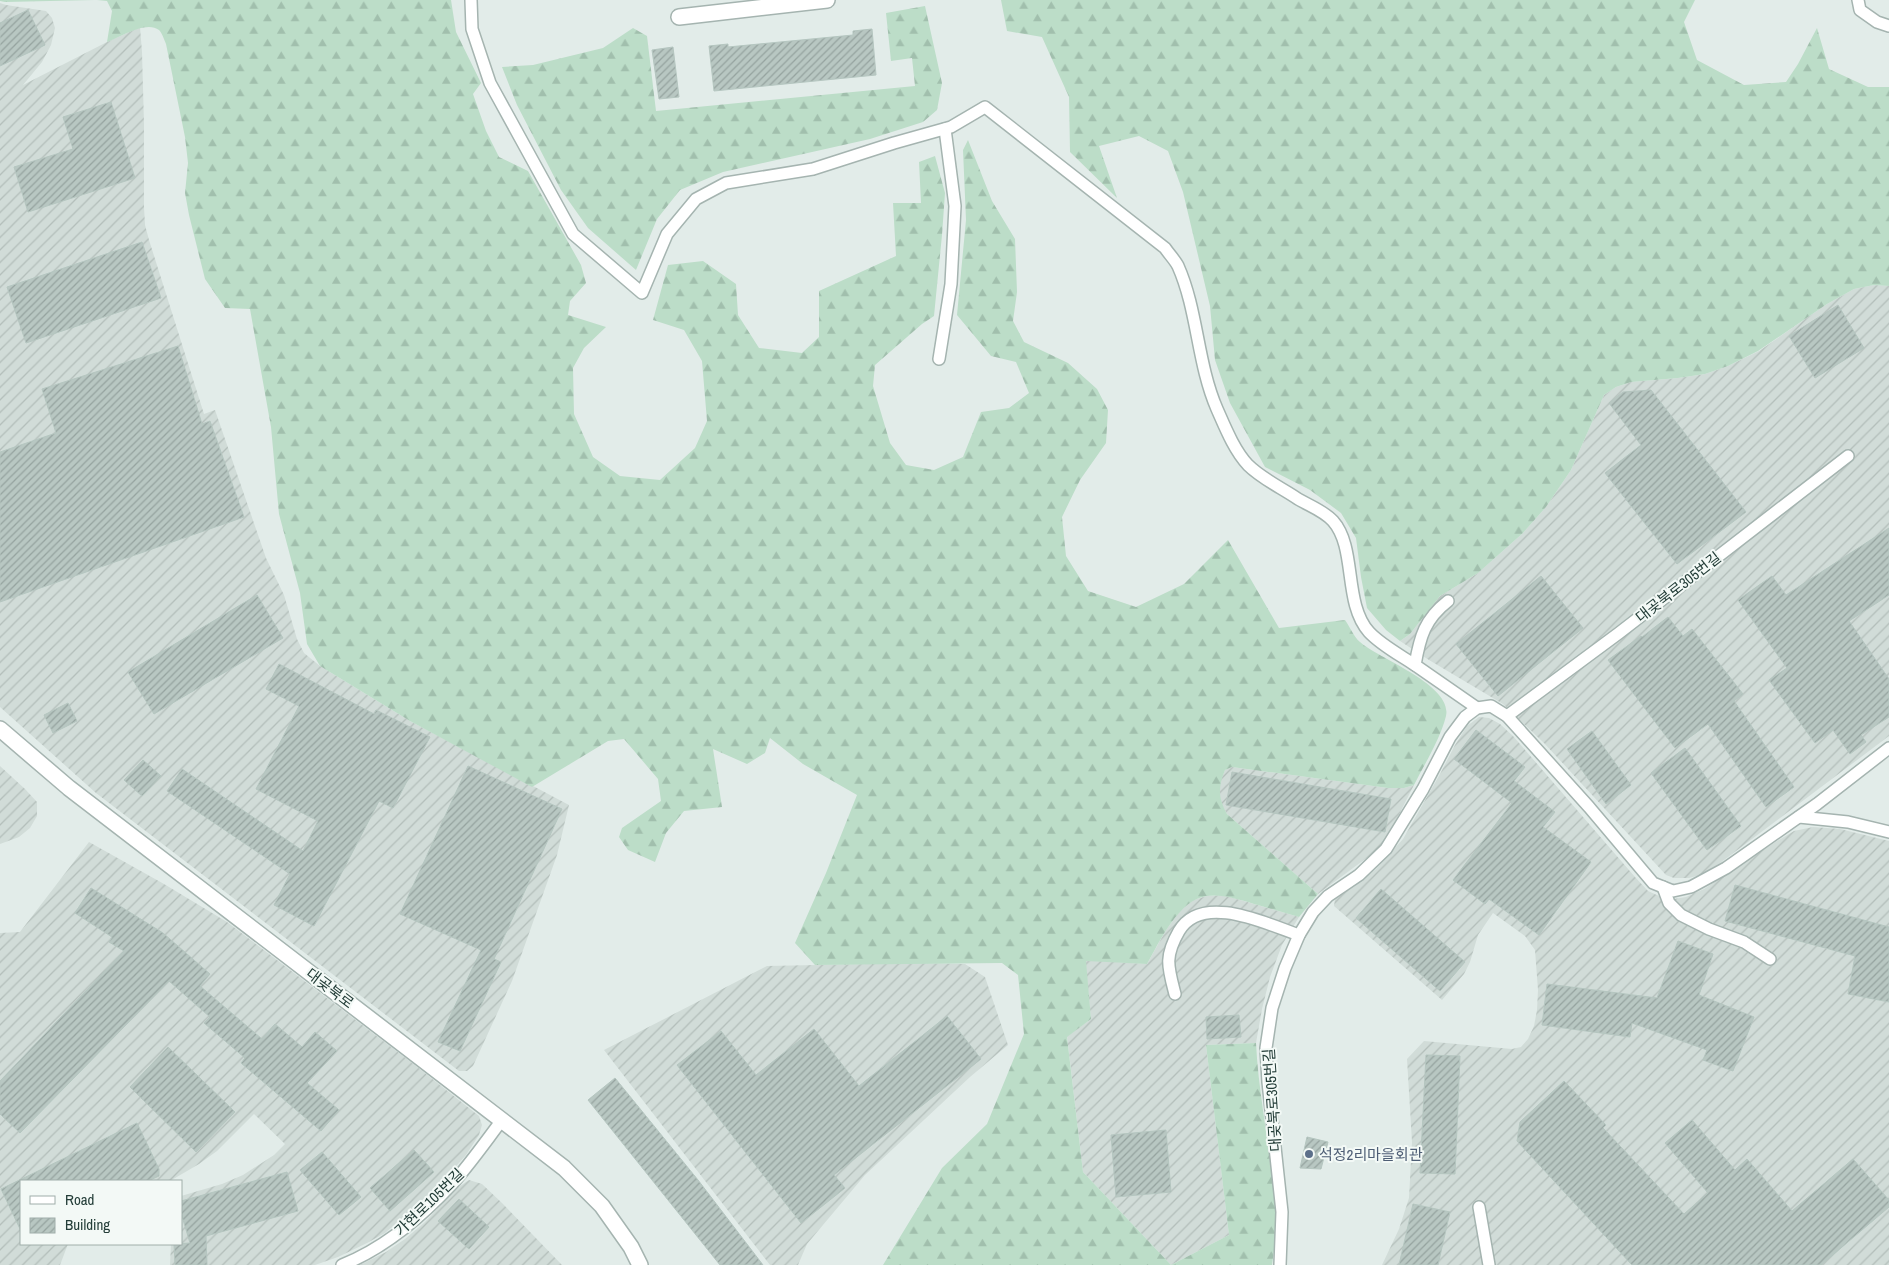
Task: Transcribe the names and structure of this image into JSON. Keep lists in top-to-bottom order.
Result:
{
  "streets": {
    "street": ["대곶북로"],
    "lane": ["대곶북로305번길", "가현로105번길"]
  },
  "crossings": [
    ["대곶북로", "가현로105번길"]
  ],
  "places": ["석정2리마을회관"],
  "legend": ["Road", "Building"]
}
